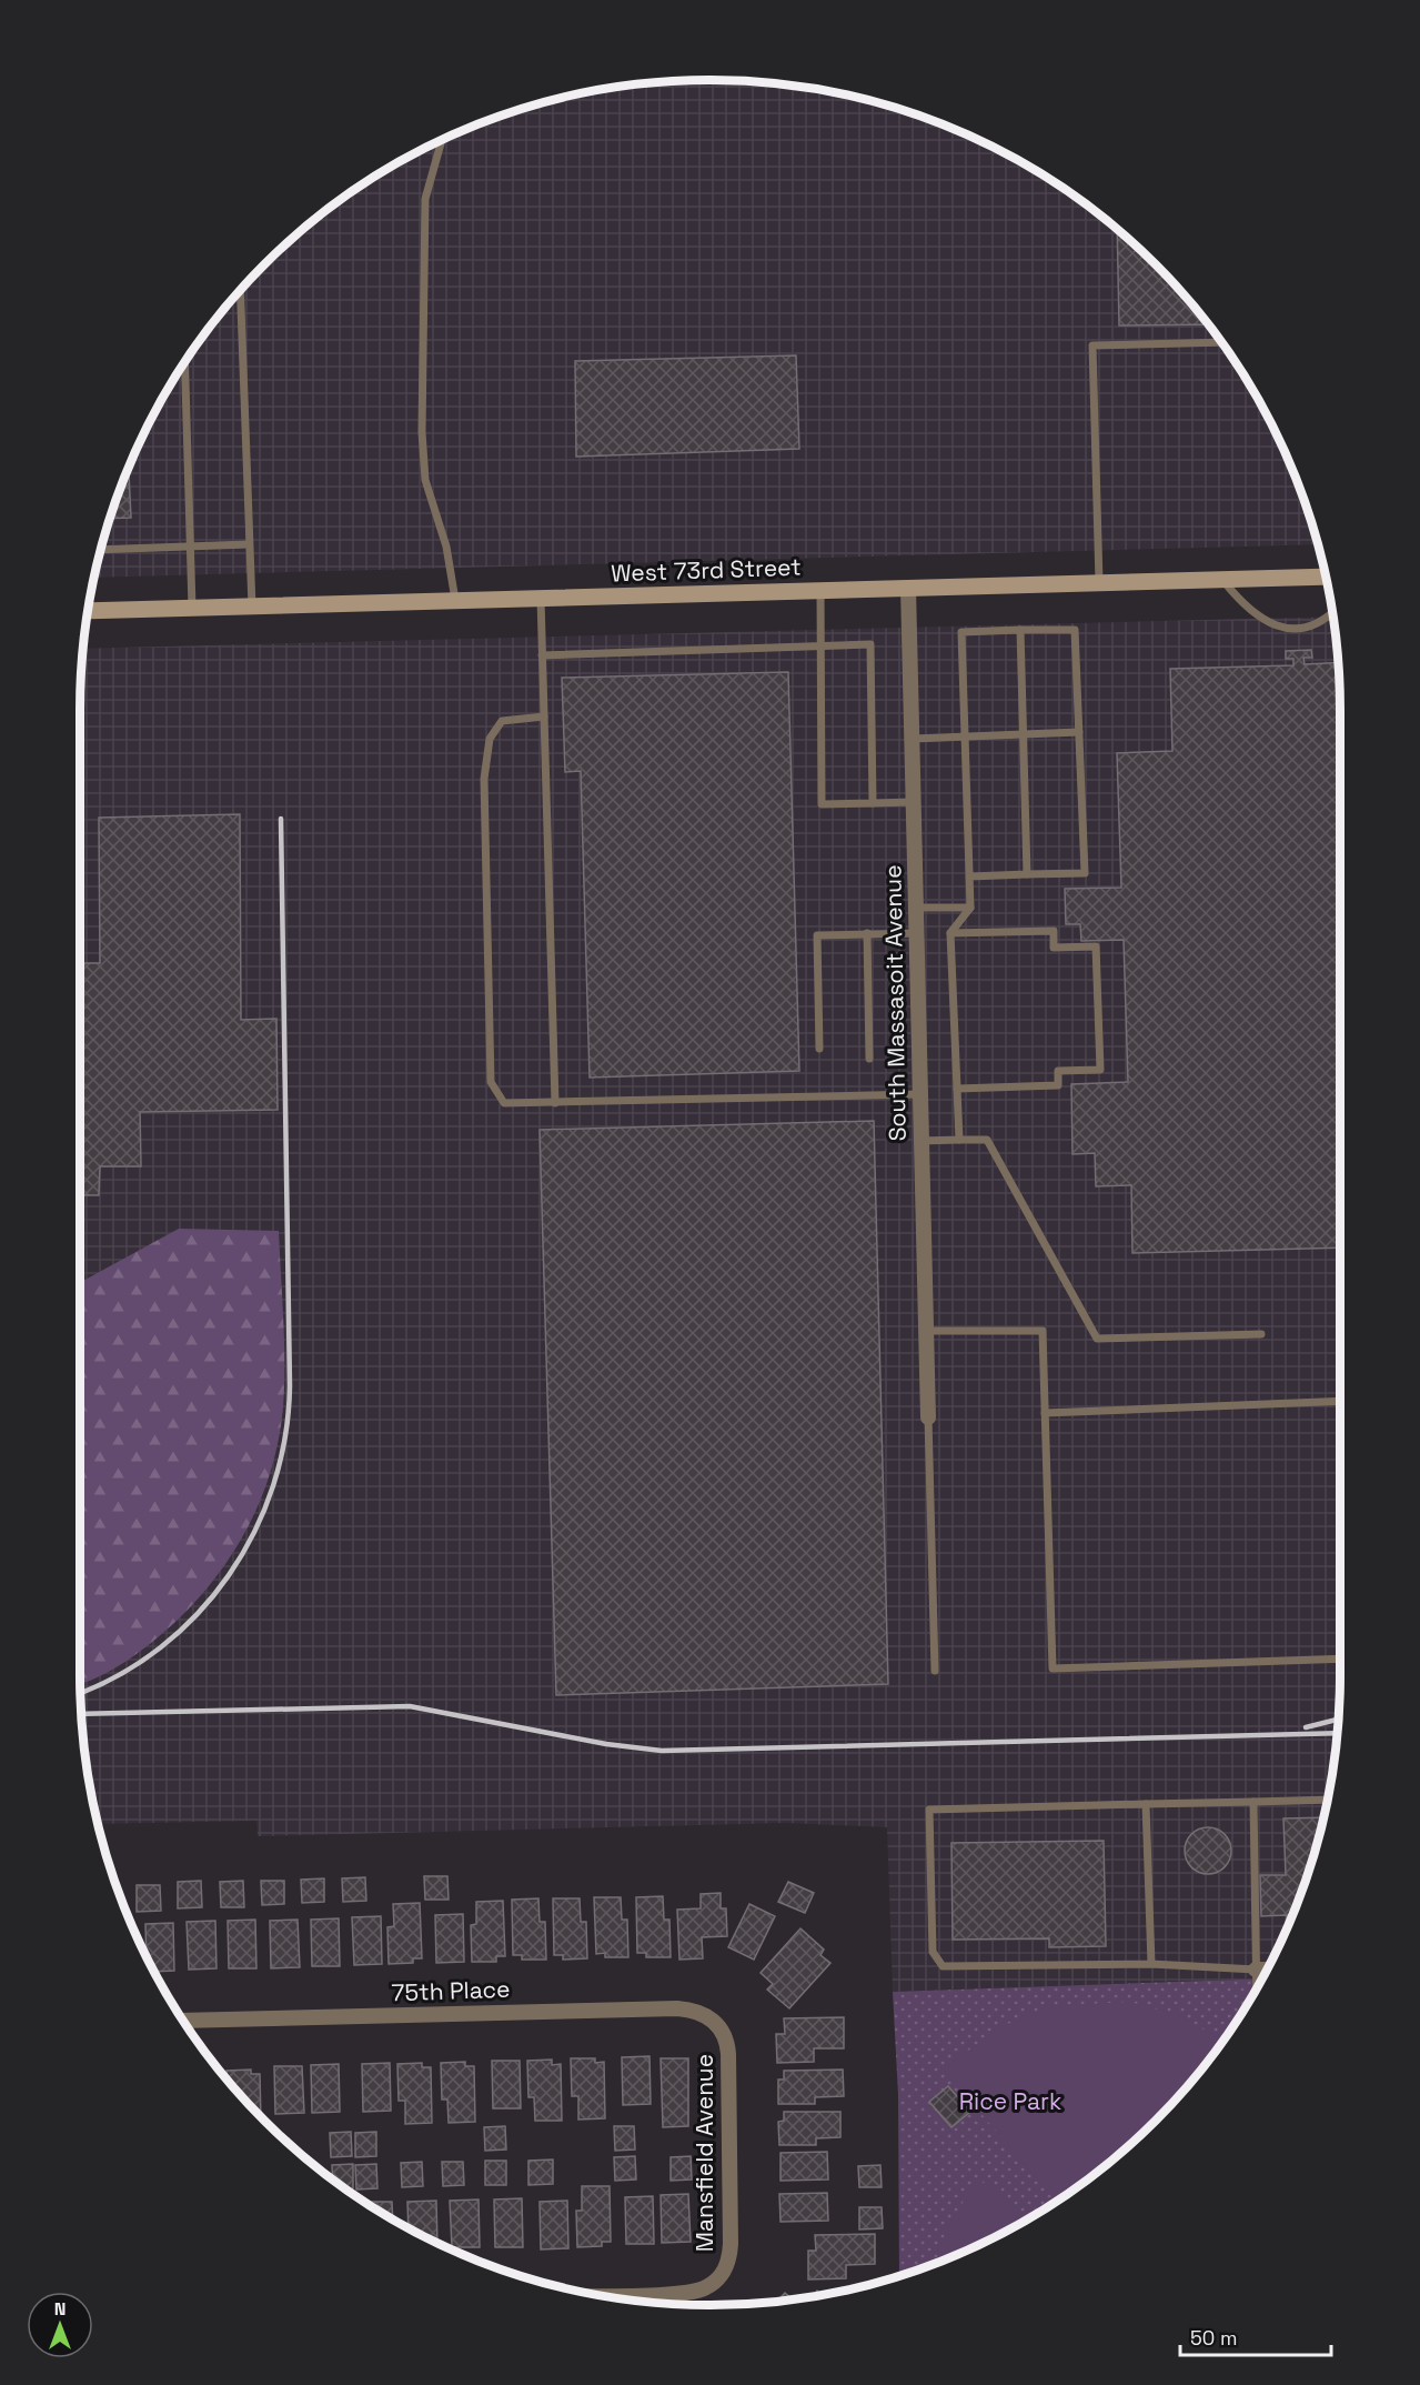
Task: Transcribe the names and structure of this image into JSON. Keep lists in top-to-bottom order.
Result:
{
  "streets": {
    "street": [
      "West 73rd Street",
      "South Massasoit Avenue",
      "75th Place",
      "Mansfield Avenue"
    ]
  },
  "crossings": [
    ["West 73rd Street", "South Massasoit Avenue"],
    ["75th Place", "Mansfield Avenue"]
  ],
  "parks": ["Rice Park"],
  "scale_bar": "50 m",
  "north": "top"
}
